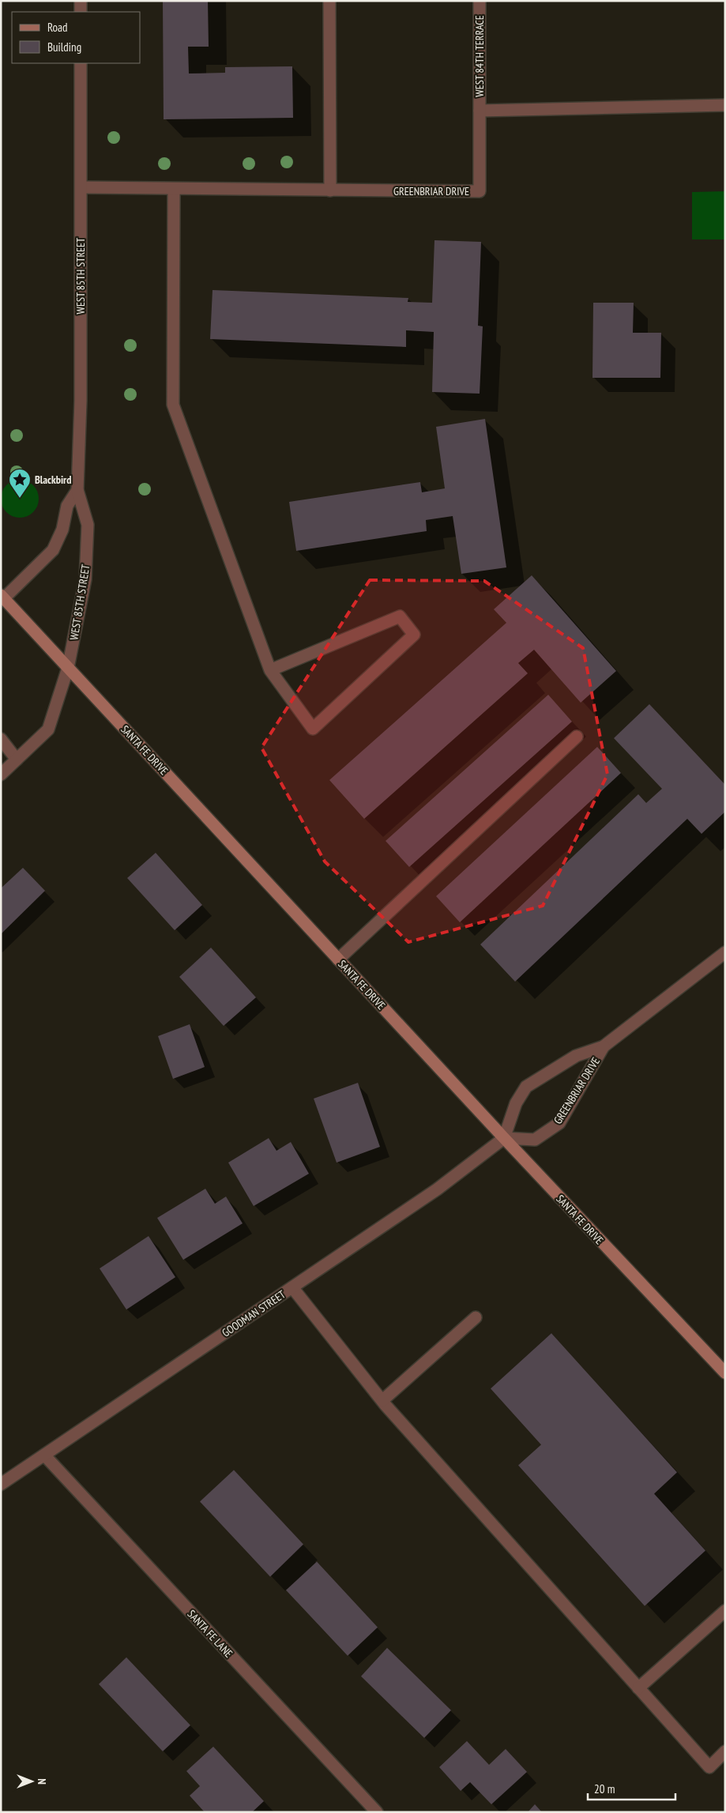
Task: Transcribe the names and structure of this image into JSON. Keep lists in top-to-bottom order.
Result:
{
  "streets": {
    "main road": ["SANTA FE DRIVE"],
    "street": [
      "WEST 84TH TERRACE",
      "GREENBRIAR DRIVE",
      "WEST 85TH STREET",
      "GOODMAN STREET",
      "SANTA FE LANE"
    ]
  },
  "crossings": [
    ["WEST 84TH TERRACE", "GREENBRIAR DRIVE"],
    ["GREENBRIAR DRIVE", "WEST 85TH STREET"],
    ["GREENBRIAR DRIVE", "SANTA FE DRIVE"],
    ["GREENBRIAR DRIVE", "GOODMAN STREET"],
    ["WEST 85TH STREET", "SANTA FE DRIVE"],
    ["SANTA FE DRIVE", "GOODMAN STREET"],
    ["GOODMAN STREET", "SANTA FE LANE"]
  ],
  "places": {
    "place": ["Blackbird"]
  },
  "legend": ["Road", "Building"],
  "scale_bar": "20 m",
  "north": "right"
}
